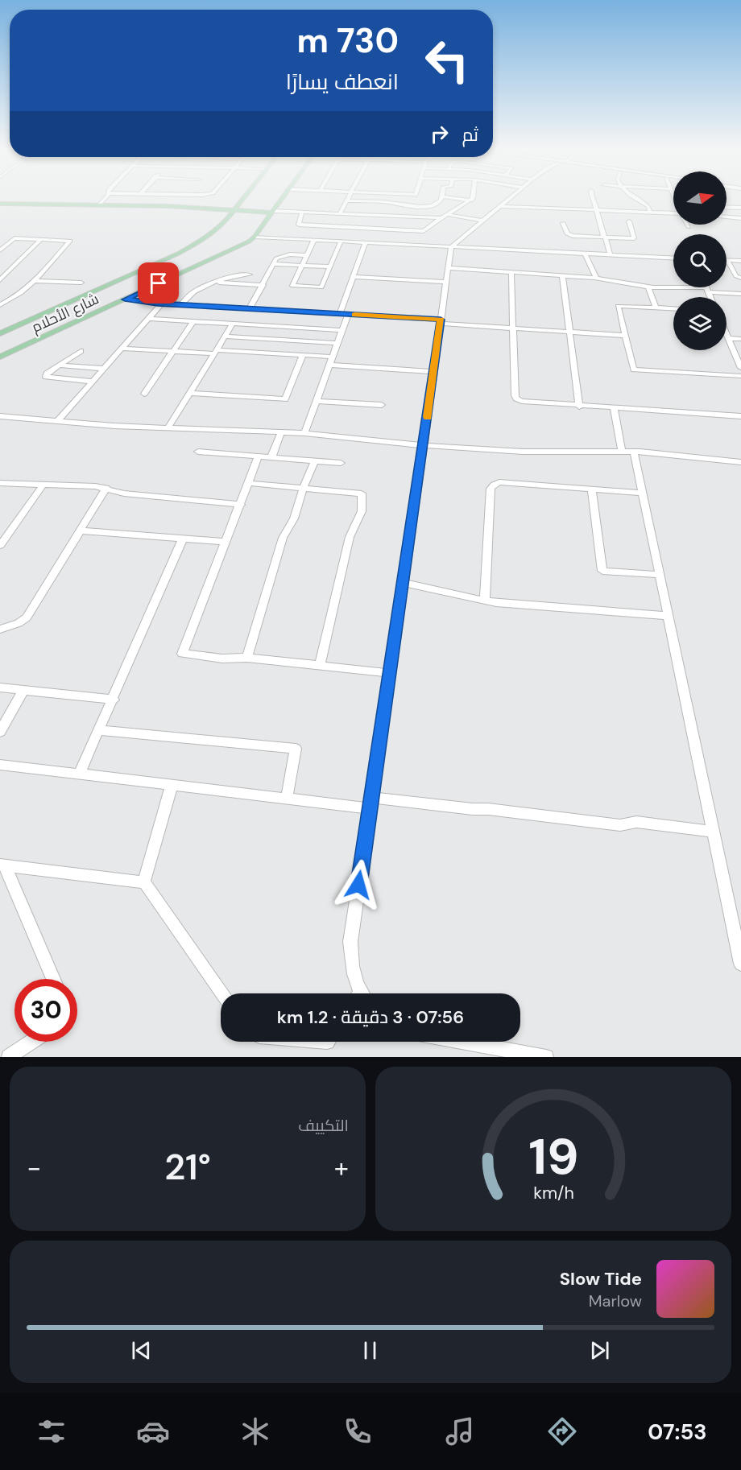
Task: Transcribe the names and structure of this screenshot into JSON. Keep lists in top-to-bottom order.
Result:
{
  "streets": {
    "main road": ["شارع الأحلام"]
  },
  "north": "right",
  "page": {
    "turn": ["730 m", "انعطف يسارًا"],
    "then": "ثم",
    "limit": "30",
    "trip": "07:56 · 3 دقيقة · 1.2 km",
    "tile": "التكييف",
    "heat": ["−", "21°", "+"],
    "song": ["Slow Tide", "Marlow"],
    "tabs": "07:53",
    "gauge": ["19", "km/h"]
  }
}
